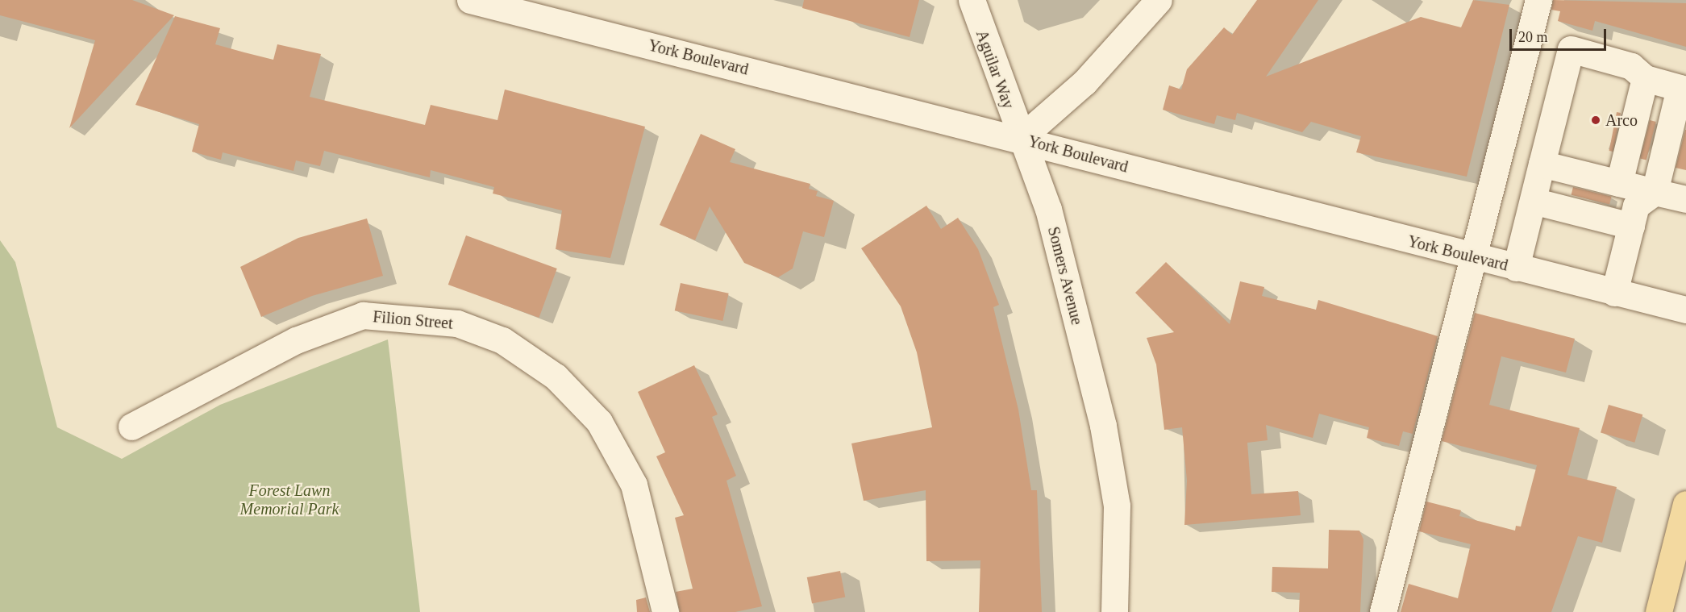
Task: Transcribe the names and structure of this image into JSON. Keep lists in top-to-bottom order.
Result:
{
  "streets": {
    "street": [
      "York Boulevard",
      "Aguilar Way",
      "Somers Avenue",
      "Filion Street"
    ]
  },
  "crossings": [
    ["York Boulevard", "Aguilar Way"],
    ["York Boulevard", "Somers Avenue"],
    ["Aguilar Way", "Somers Avenue"]
  ],
  "parks": ["Forest Lawn Memorial Park"],
  "places": ["Arco"],
  "scale_bar": "20 m"
}
